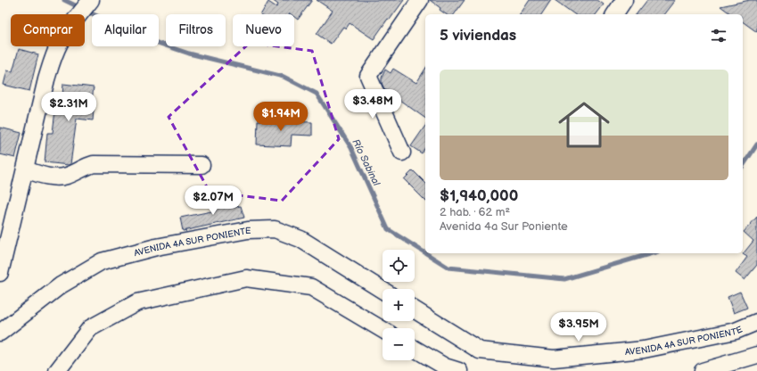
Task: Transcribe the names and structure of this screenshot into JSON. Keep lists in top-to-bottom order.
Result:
{
  "streets": {
    "street": ["AVENIDA 4A SUR PONIENTE"]
  },
  "water": ["Río Sabinal"],
  "page": {
    "chip": [
      "Comprar",
      "Alquilar",
      "Filtros",
      "Nuevo"
    ],
    "heading": "5 viviendas",
    "list": [
      {
        "name": "$1,940,000",
        "note": "2 hab. · 62 m² · Avenida 4a Sur Poniente"
      }
    ],
    "price": [
      "$3.48M",
      "$2.31M",
      "$1.94M",
      "$2.07M",
      "$3.95M"
    ],
    "map_buttons": ["+", "−"]
  }
}
